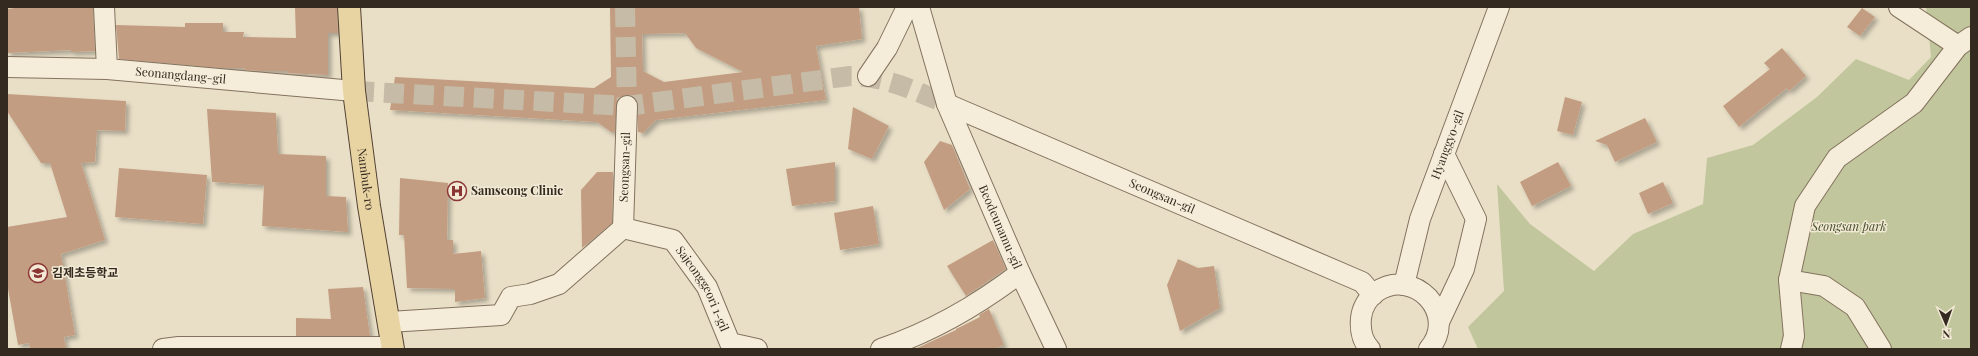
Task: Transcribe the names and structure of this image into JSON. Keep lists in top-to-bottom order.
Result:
{
  "streets": {
    "main road": ["Nambuk-ro"],
    "street": [
      "Seonangdang-gil",
      "Hyanggyo-gil",
      "Seongsan-gil",
      "Beodeunamu-gil",
      "Sajeonggeori 1-gil"
    ]
  },
  "crossings": [
    ["Seonangdang-gil", "Nambuk-ro"],
    ["Seongsan-gil", "Beodeunamu-gil"],
    ["Seongsan-gil", "Sajeonggeori 1-gil"]
  ],
  "parks": ["Seongsan park"],
  "places": {
    "hospital": ["Samseong Clinic"],
    "school or university": ["김제초등학교"]
  },
  "north": "bottom"
}
